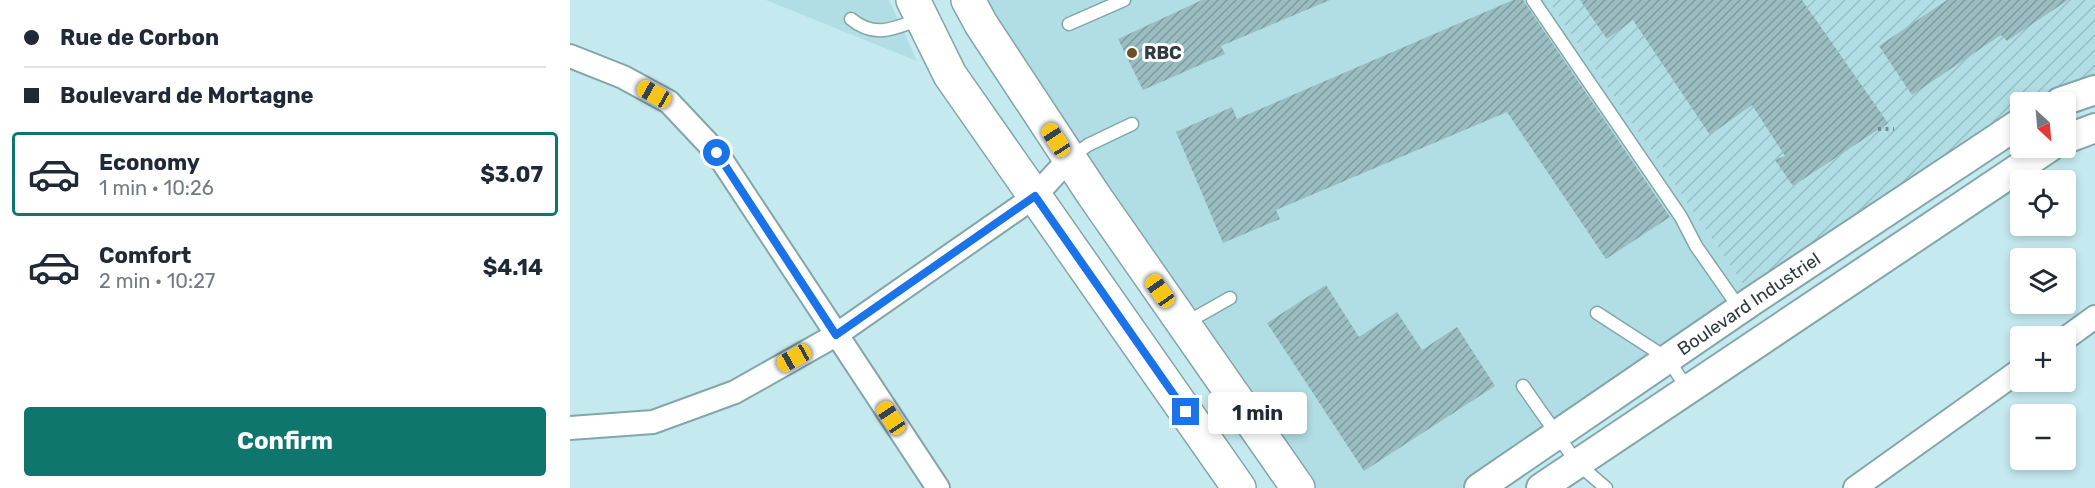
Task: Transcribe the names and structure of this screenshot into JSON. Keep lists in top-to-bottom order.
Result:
{
  "streets": {
    "street": ["Boulevard Industriel"]
  },
  "places": ["RBC"],
  "north": "bottom right",
  "page": {
    "banner": ["Rue de Corbon", "Boulevard de Mortagne"],
    "map_buttons": ["+", "−"],
    "list": [
      {
        "name": "Economy",
        "note": "1 min · 10:26",
        "value": "$3.07"
      },
      {
        "name": "Comfort",
        "note": "2 min · 10:27",
        "value": "$4.14"
      }
    ],
    "bubble": "1 min",
    "buttons": "Confirm"
  }
}
